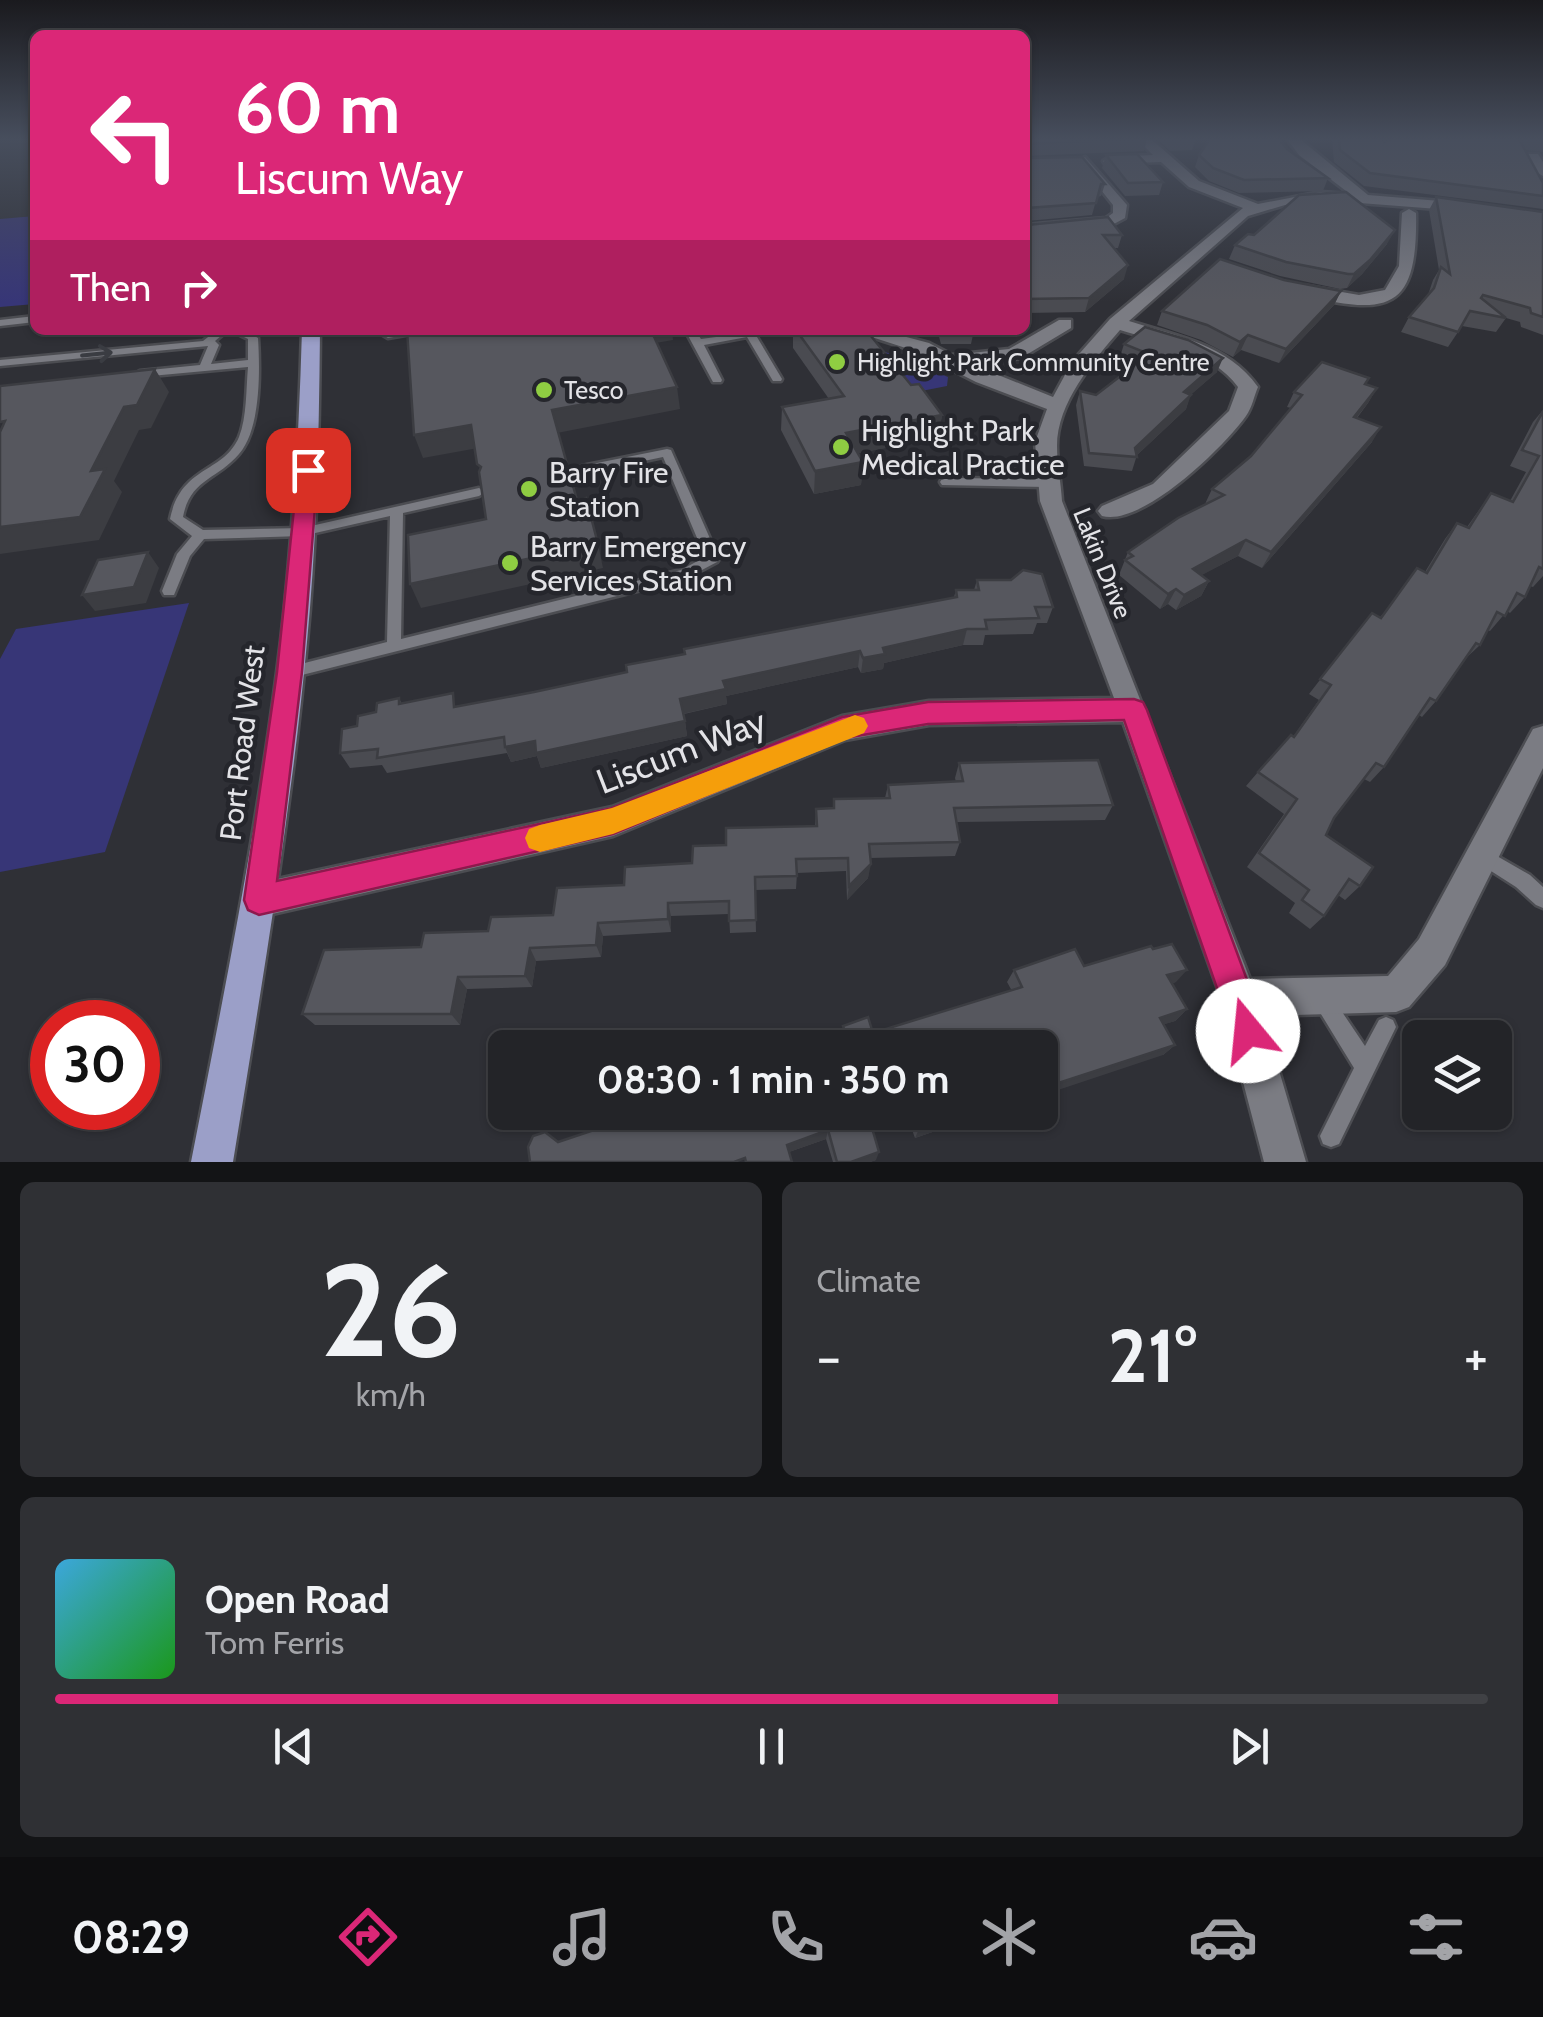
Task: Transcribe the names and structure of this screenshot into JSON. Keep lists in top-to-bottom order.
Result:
{
  "streets": {
    "main road": ["Port Road West"],
    "street": ["Lakin Drive", "Liscum Way"]
  },
  "crossings": [
    ["Lakin Drive", "Liscum Way"],
    ["Port Road West", "Liscum Way"]
  ],
  "places": [
    "Highlight Park Community Centre",
    "Tesco",
    "Highlight Park Medical Practice",
    "Barry Fire Station",
    "Barry Emergency Services Station"
  ],
  "page": {
    "turn": ["60 m", "Liscum Way"],
    "then": "Then",
    "limit": "30",
    "trip": "08:30 · 1 min · 350 m",
    "tile": [
      ["26", "km/h"],
      "Climate"
    ],
    "heat": ["−", "21°", "+"],
    "song": ["Open Road", "Tom Ferris"],
    "tabs": "08:29"
  }
}
